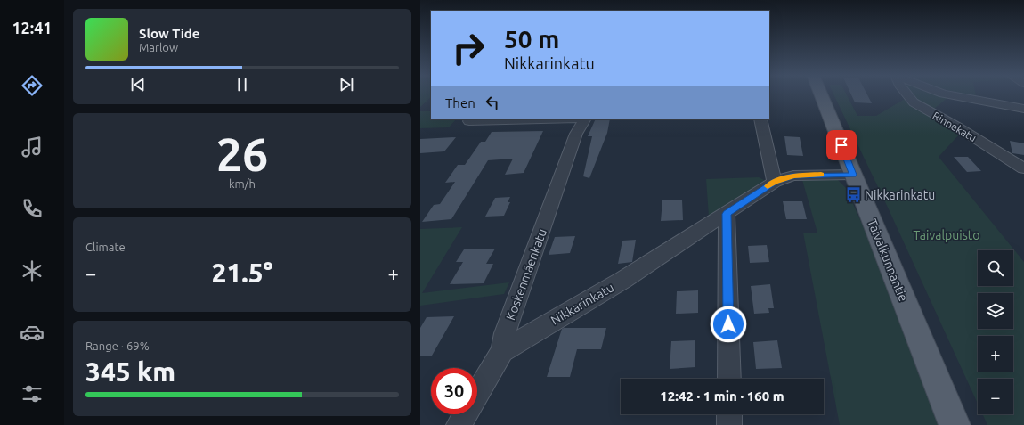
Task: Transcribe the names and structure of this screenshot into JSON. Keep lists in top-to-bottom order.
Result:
{
  "streets": {
    "main road": ["Taivalkunnantie"],
    "street": ["Rinnekatu", "Koskenmäenkatu", "Nikkarinkatu"]
  },
  "crossings": [
    ["Taivalkunnantie", "Nikkarinkatu"],
    ["Koskenmäenkatu", "Nikkarinkatu"]
  ],
  "parks": ["Taivalpuisto"],
  "places": {
    "bus stop": ["Nikkarinkatu"]
  },
  "page": {
    "tabs": "12:41",
    "turn": ["50 m", "Nikkarinkatu"],
    "song": ["Slow Tide", "Marlow"],
    "then": "Then",
    "tile": [
      ["26", "km/h"],
      "Climate",
      ["Range · 69%", "345 km"]
    ],
    "map_buttons": ["+", "−"],
    "heat": ["−", "21.5°", "+"],
    "limit": "30",
    "trip": "12:42 · 1 min · 160 m"
  }
}
